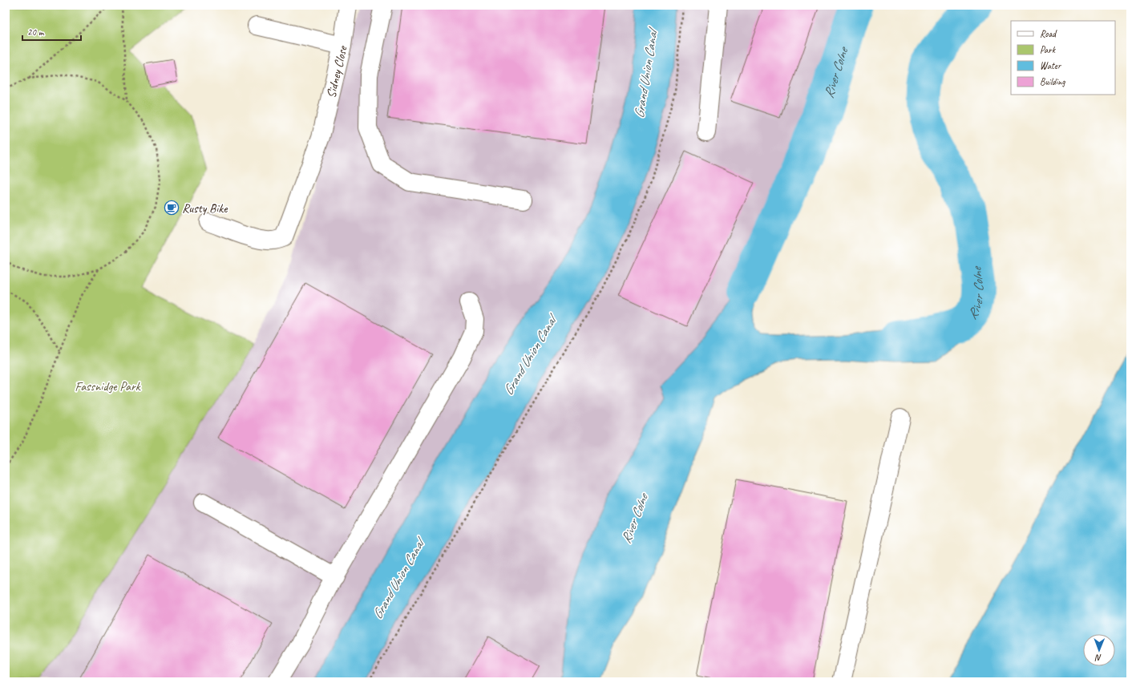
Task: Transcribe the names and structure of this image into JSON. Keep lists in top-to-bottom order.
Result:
{
  "streets": {
    "street": ["Sidney Close"]
  },
  "water": ["River Colne", "Grand Union Canal"],
  "parks": ["Fassnidge Park"],
  "places": {
    "cafe": ["Rusty Bike"]
  },
  "legend": [
    "Road",
    "Park",
    "Water",
    "Building"
  ],
  "scale_bar": "20 m",
  "north": "bottom"
}
